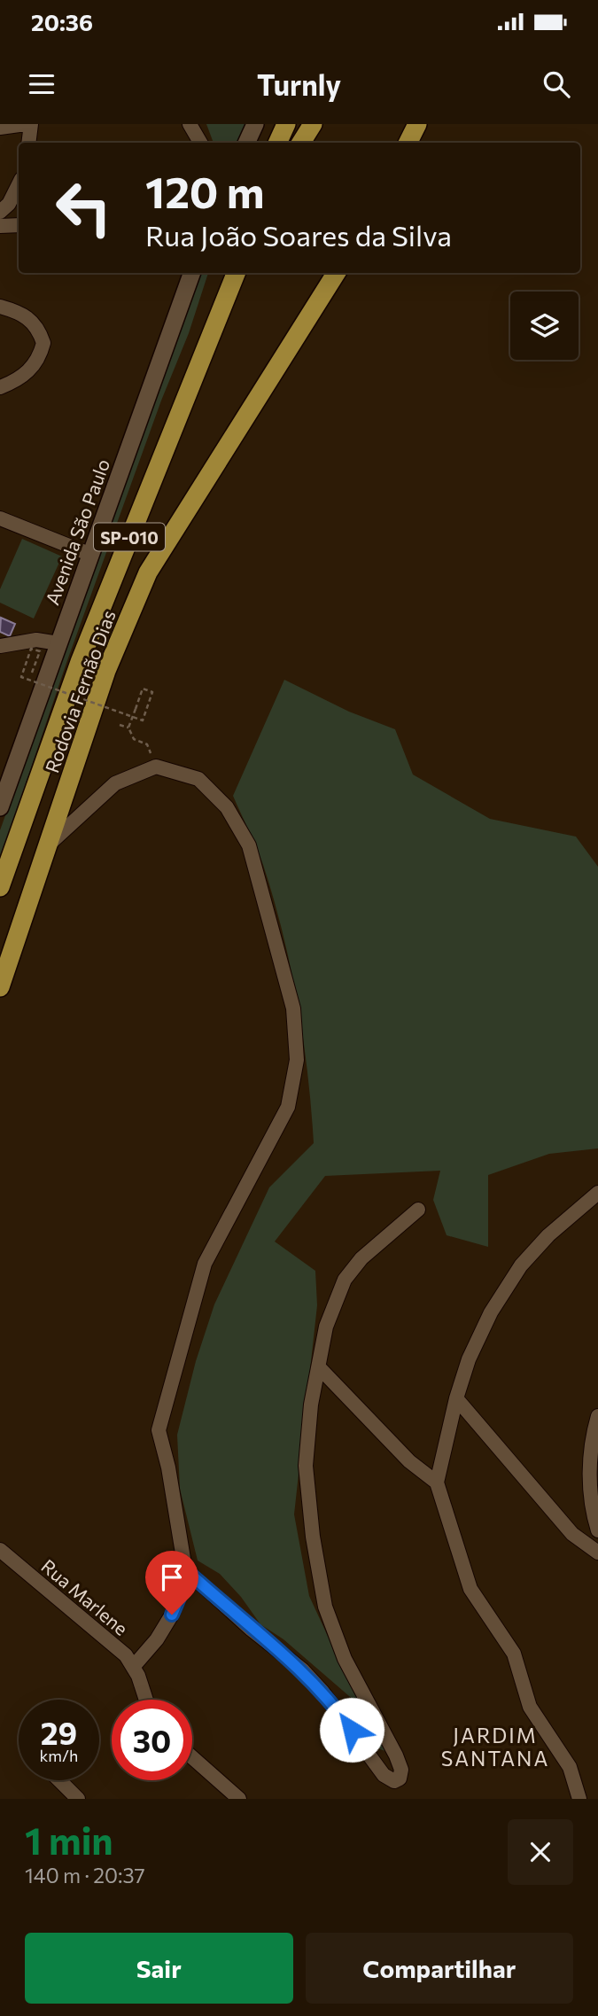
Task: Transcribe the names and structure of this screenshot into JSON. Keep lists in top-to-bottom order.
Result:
{
  "streets": {
    "highway": ["SP-010", "Rodovia Fernão Dias"],
    "street": ["Avenida São Paulo", "Rua Marlene"]
  },
  "districts": ["JARDIM SANTANA"],
  "page": {
    "status": "20:36",
    "header": "Turnly",
    "turn": ["120 m", "Rua João Soares da Silva"],
    "speed": "29 km/h",
    "limit": "30",
    "heading": ["1 min", "140 m · 20:37"],
    "buttons": ["Sair", "Compartilhar"]
  }
}
